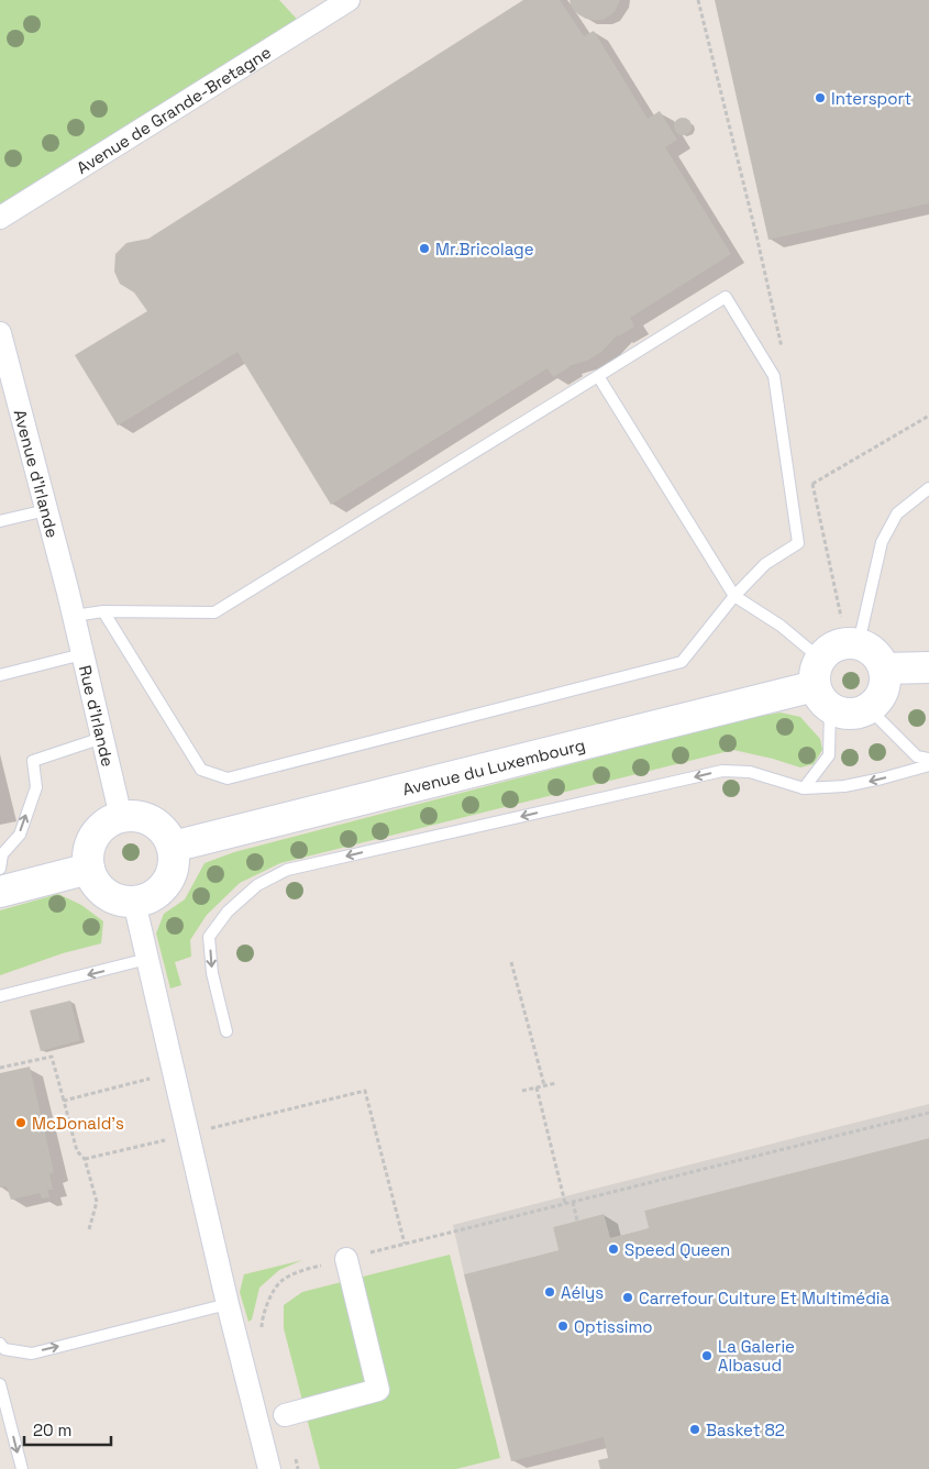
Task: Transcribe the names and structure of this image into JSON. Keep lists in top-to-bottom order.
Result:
{
  "streets": {
    "street": [
      "Avenue de Grande-Bretagne",
      "Avenue d'Irlande",
      "Rue d'Irlande",
      "Avenue du Luxembourg"
    ]
  },
  "crossings": [
    ["Avenue d'Irlande", "Rue d'Irlande"],
    ["Rue d'Irlande", "Avenue du Luxembourg"]
  ],
  "places": [
    "Intersport",
    "Mr.Bricolage",
    "McDonald's",
    "Speed Queen",
    "Aélys",
    "Carrefour Culture Et Multimédia",
    "Optissimo",
    "La Galerie Albasud",
    "Basket 82"
  ],
  "scale_bar": "20 m"
}
